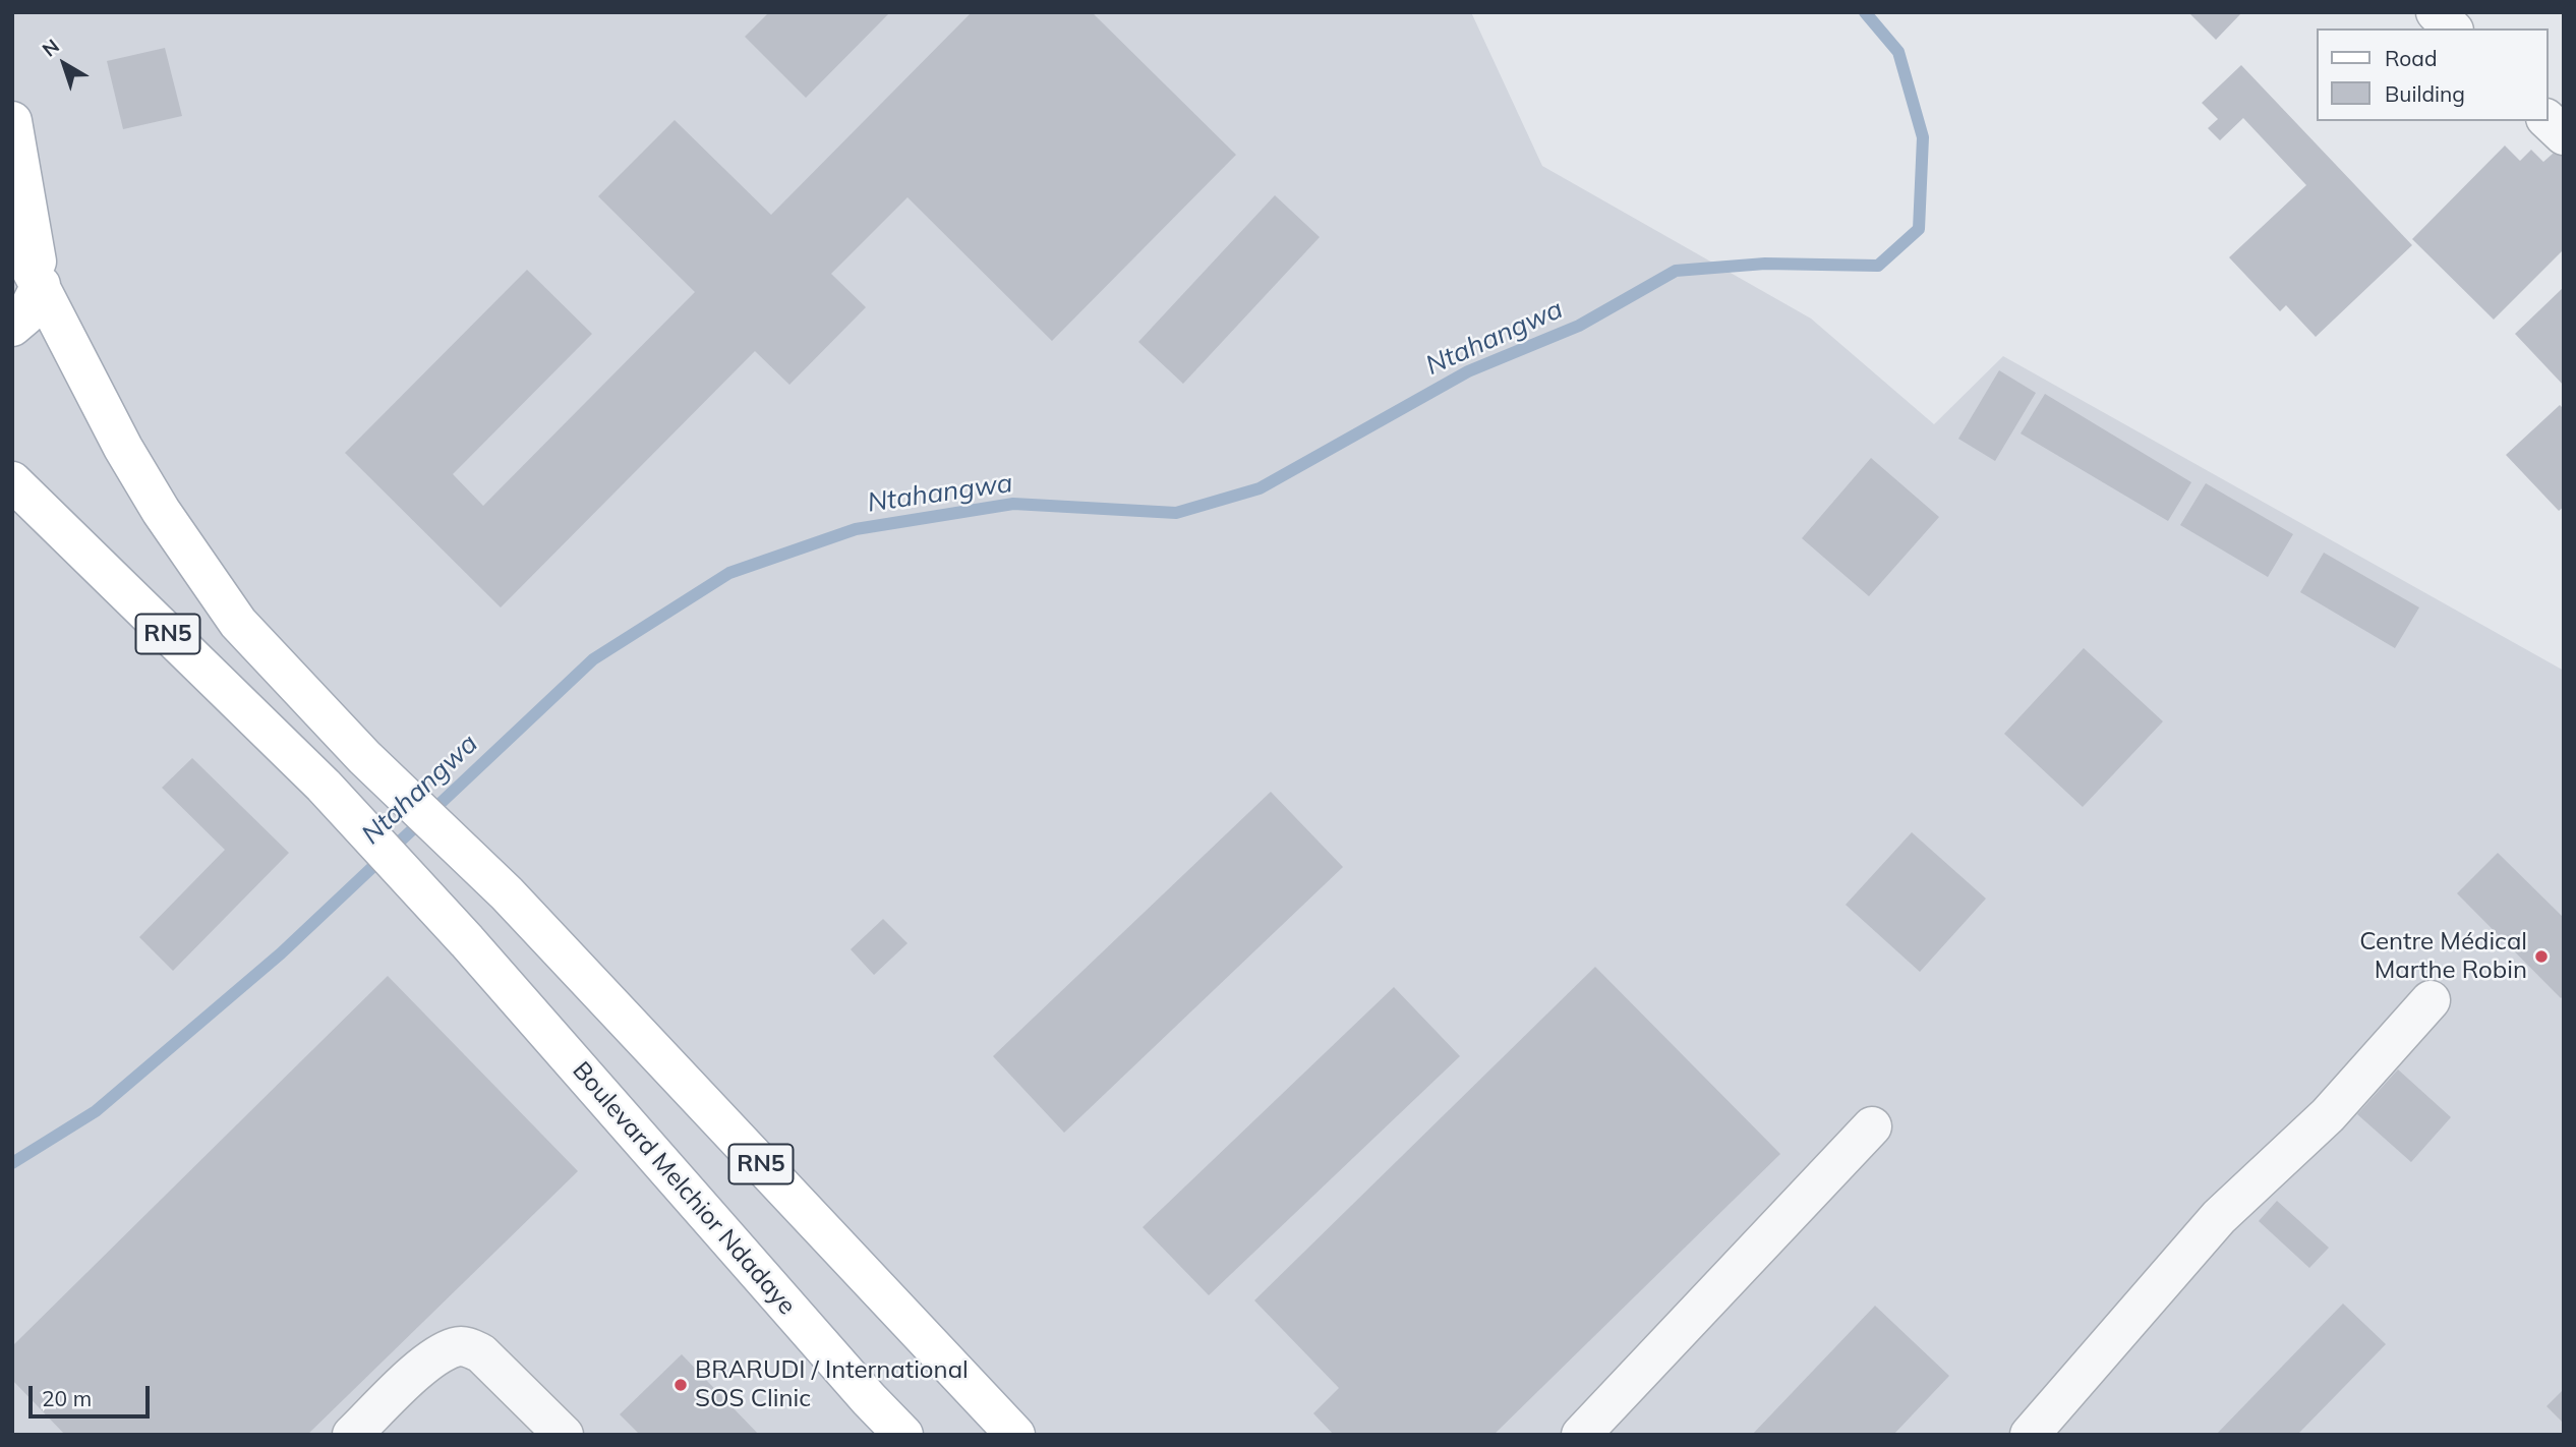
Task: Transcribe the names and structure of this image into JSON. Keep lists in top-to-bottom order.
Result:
{
  "streets": {
    "main road": ["RN5", "Boulevard Melchior Ndadaye"]
  },
  "water": ["Ntahangwa"],
  "places": ["Centre Médical Marthe Robin", "BRARUDI / International SOS Clinic"],
  "legend": ["Road", "Building"],
  "scale_bar": "20 m",
  "north": "top left"
}
